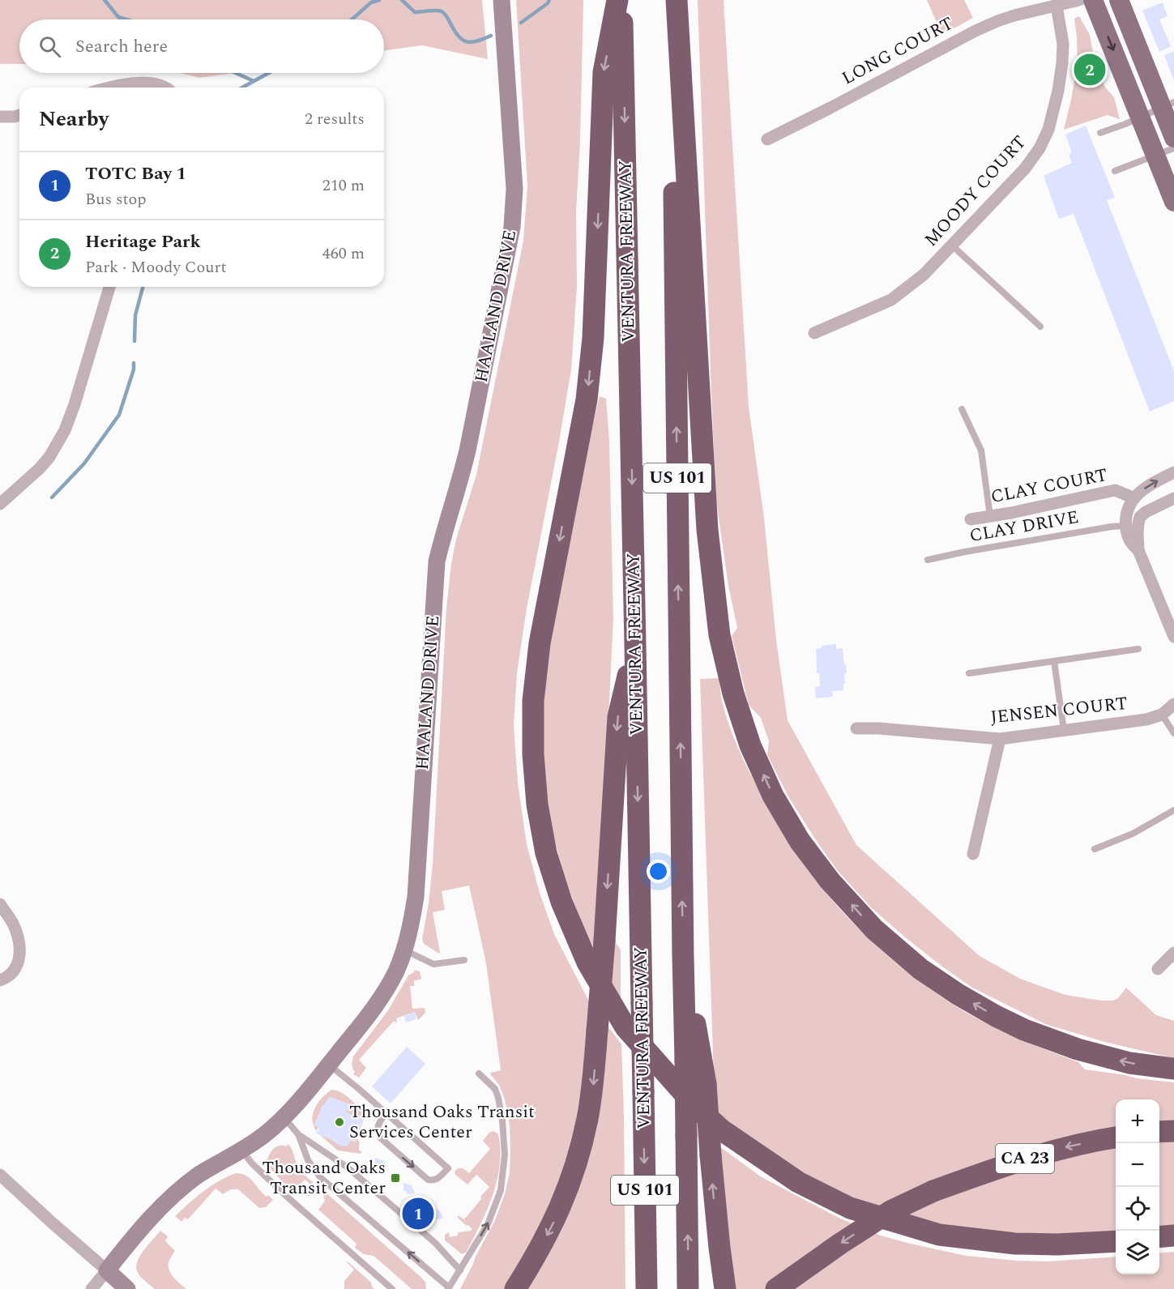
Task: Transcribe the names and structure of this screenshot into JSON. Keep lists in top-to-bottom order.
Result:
{
  "streets": {
    "highway": ["VENTURA FREEWAY", "US 101", "CA 23"],
    "street": [
      "LONG COURT",
      "MOODY COURT",
      "HAALAND DRIVE",
      "CLAY COURT",
      "JENSEN COURT"
    ],
    "lane": ["CLAY DRIVE"]
  },
  "crossings": [
    ["LONG COURT", "MOODY COURT"],
    ["CLAY COURT", "CLAY DRIVE"]
  ],
  "places": {
    "other": ["Thousand Oaks Transit Services Center"],
    "transit": ["Thousand Oaks Transit Center"]
  },
  "page": {
    "search": "Search here",
    "pins": ["2", "1"],
    "heading": ["Nearby", "2 results"],
    "list": [
      {
        "mark": "1",
        "name": "TOTC Bay 1",
        "note": "Bus stop",
        "value": "210 m"
      },
      {
        "mark": "2",
        "name": "Heritage Park",
        "note": "Park · Moody Court",
        "value": "460 m"
      }
    ],
    "map_buttons": ["+", "−"]
  }
}
